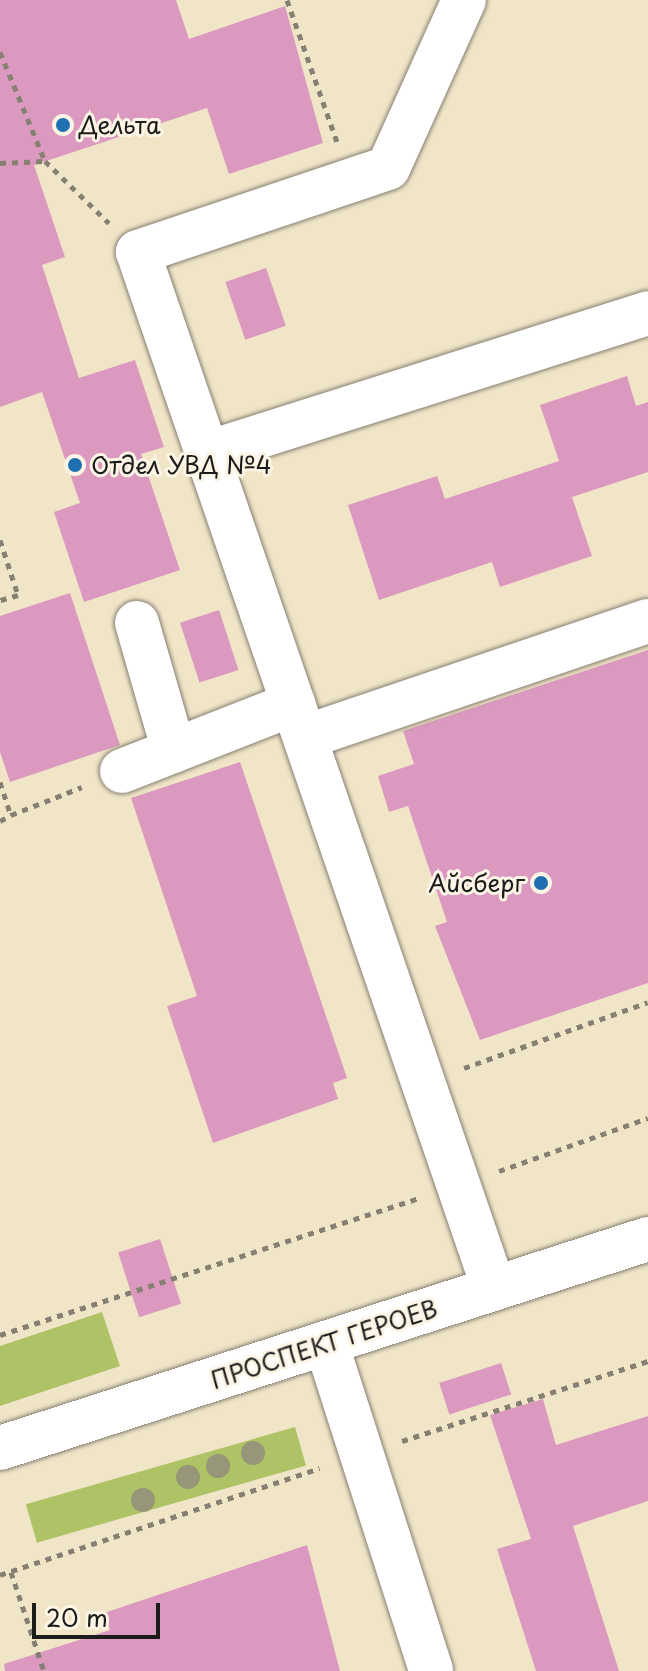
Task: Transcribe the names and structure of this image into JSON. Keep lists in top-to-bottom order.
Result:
{
  "streets": {
    "street": ["ПРОСПЕКТ ГЕРОЕВ"]
  },
  "places": ["Дельта", "Отдел УВД №4", "Айсберг"],
  "scale_bar": "20 m"
}
